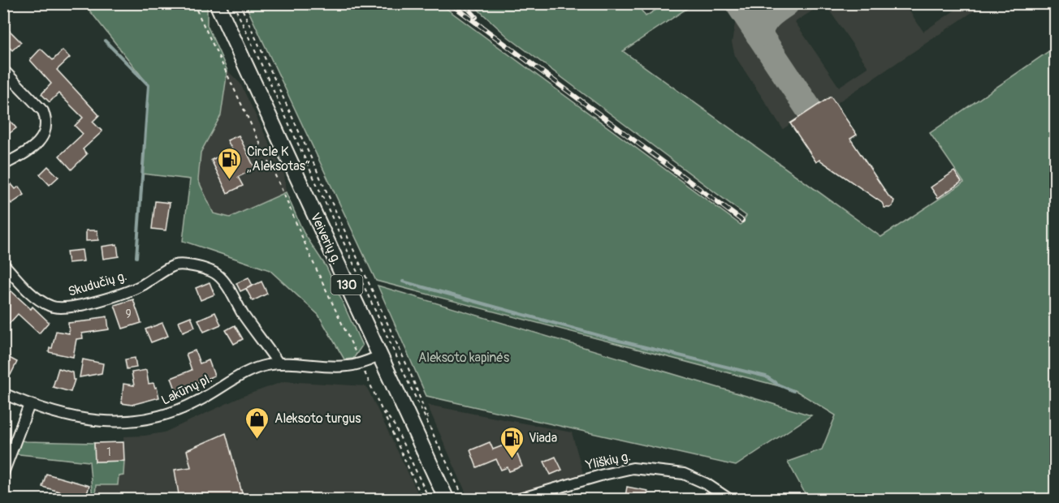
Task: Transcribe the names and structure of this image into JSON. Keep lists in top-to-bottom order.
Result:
{
  "streets": {
    "main road": ["Veiverių g.", "130"],
    "street": ["Skudučių g.", "Lakūnų pl.", "Yliškių g."]
  },
  "crossings": [
    ["Veiverių g.", "Lakūnų pl."],
    ["Skudučių g.", "Lakūnų pl."]
  ],
  "parks": ["Aleksoto kapinės"],
  "places": {
    "fuel station": ["Circle K „Aleksotas“", "Viada"],
    "shop": ["Aleksoto turgus"]
  },
  "house_numbers": ["9", "1"]
}
